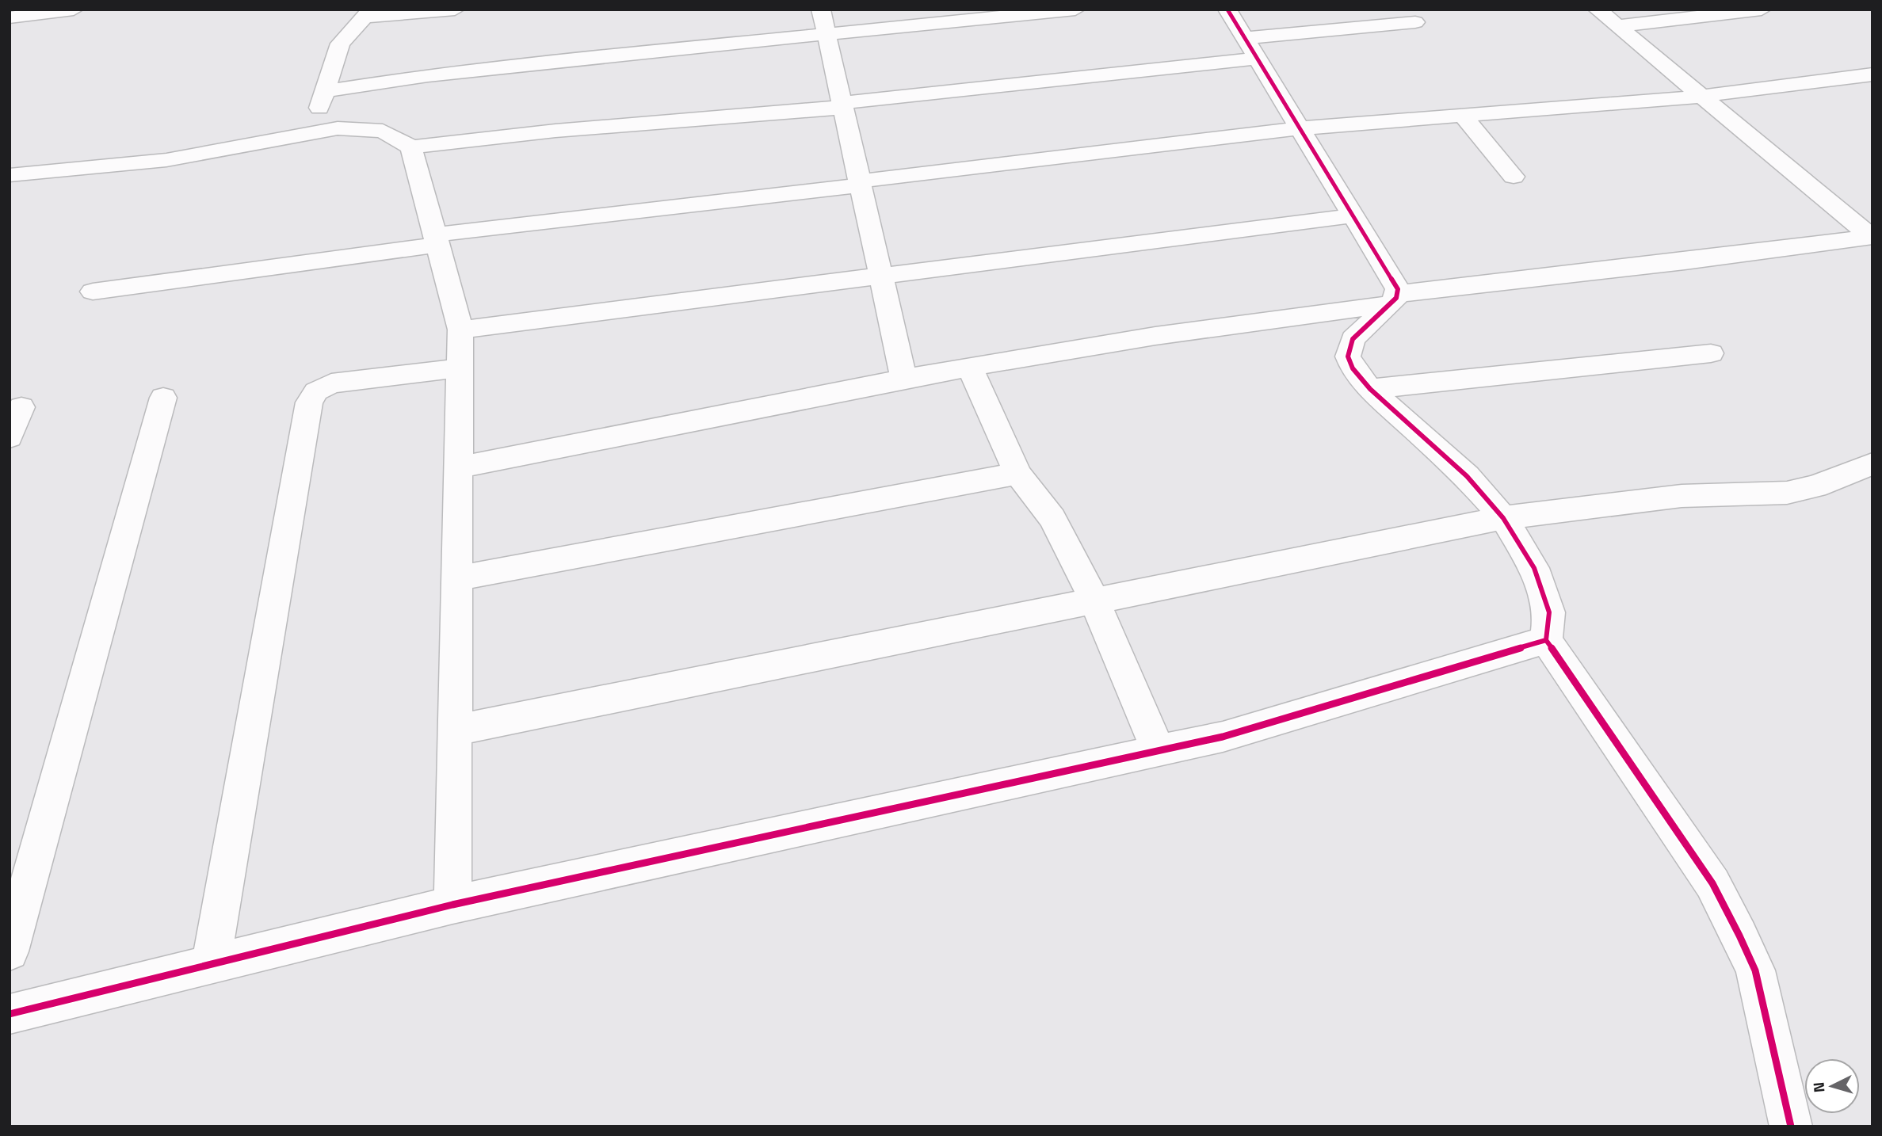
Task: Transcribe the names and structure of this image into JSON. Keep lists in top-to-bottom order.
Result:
{
  "north": "left"
}
